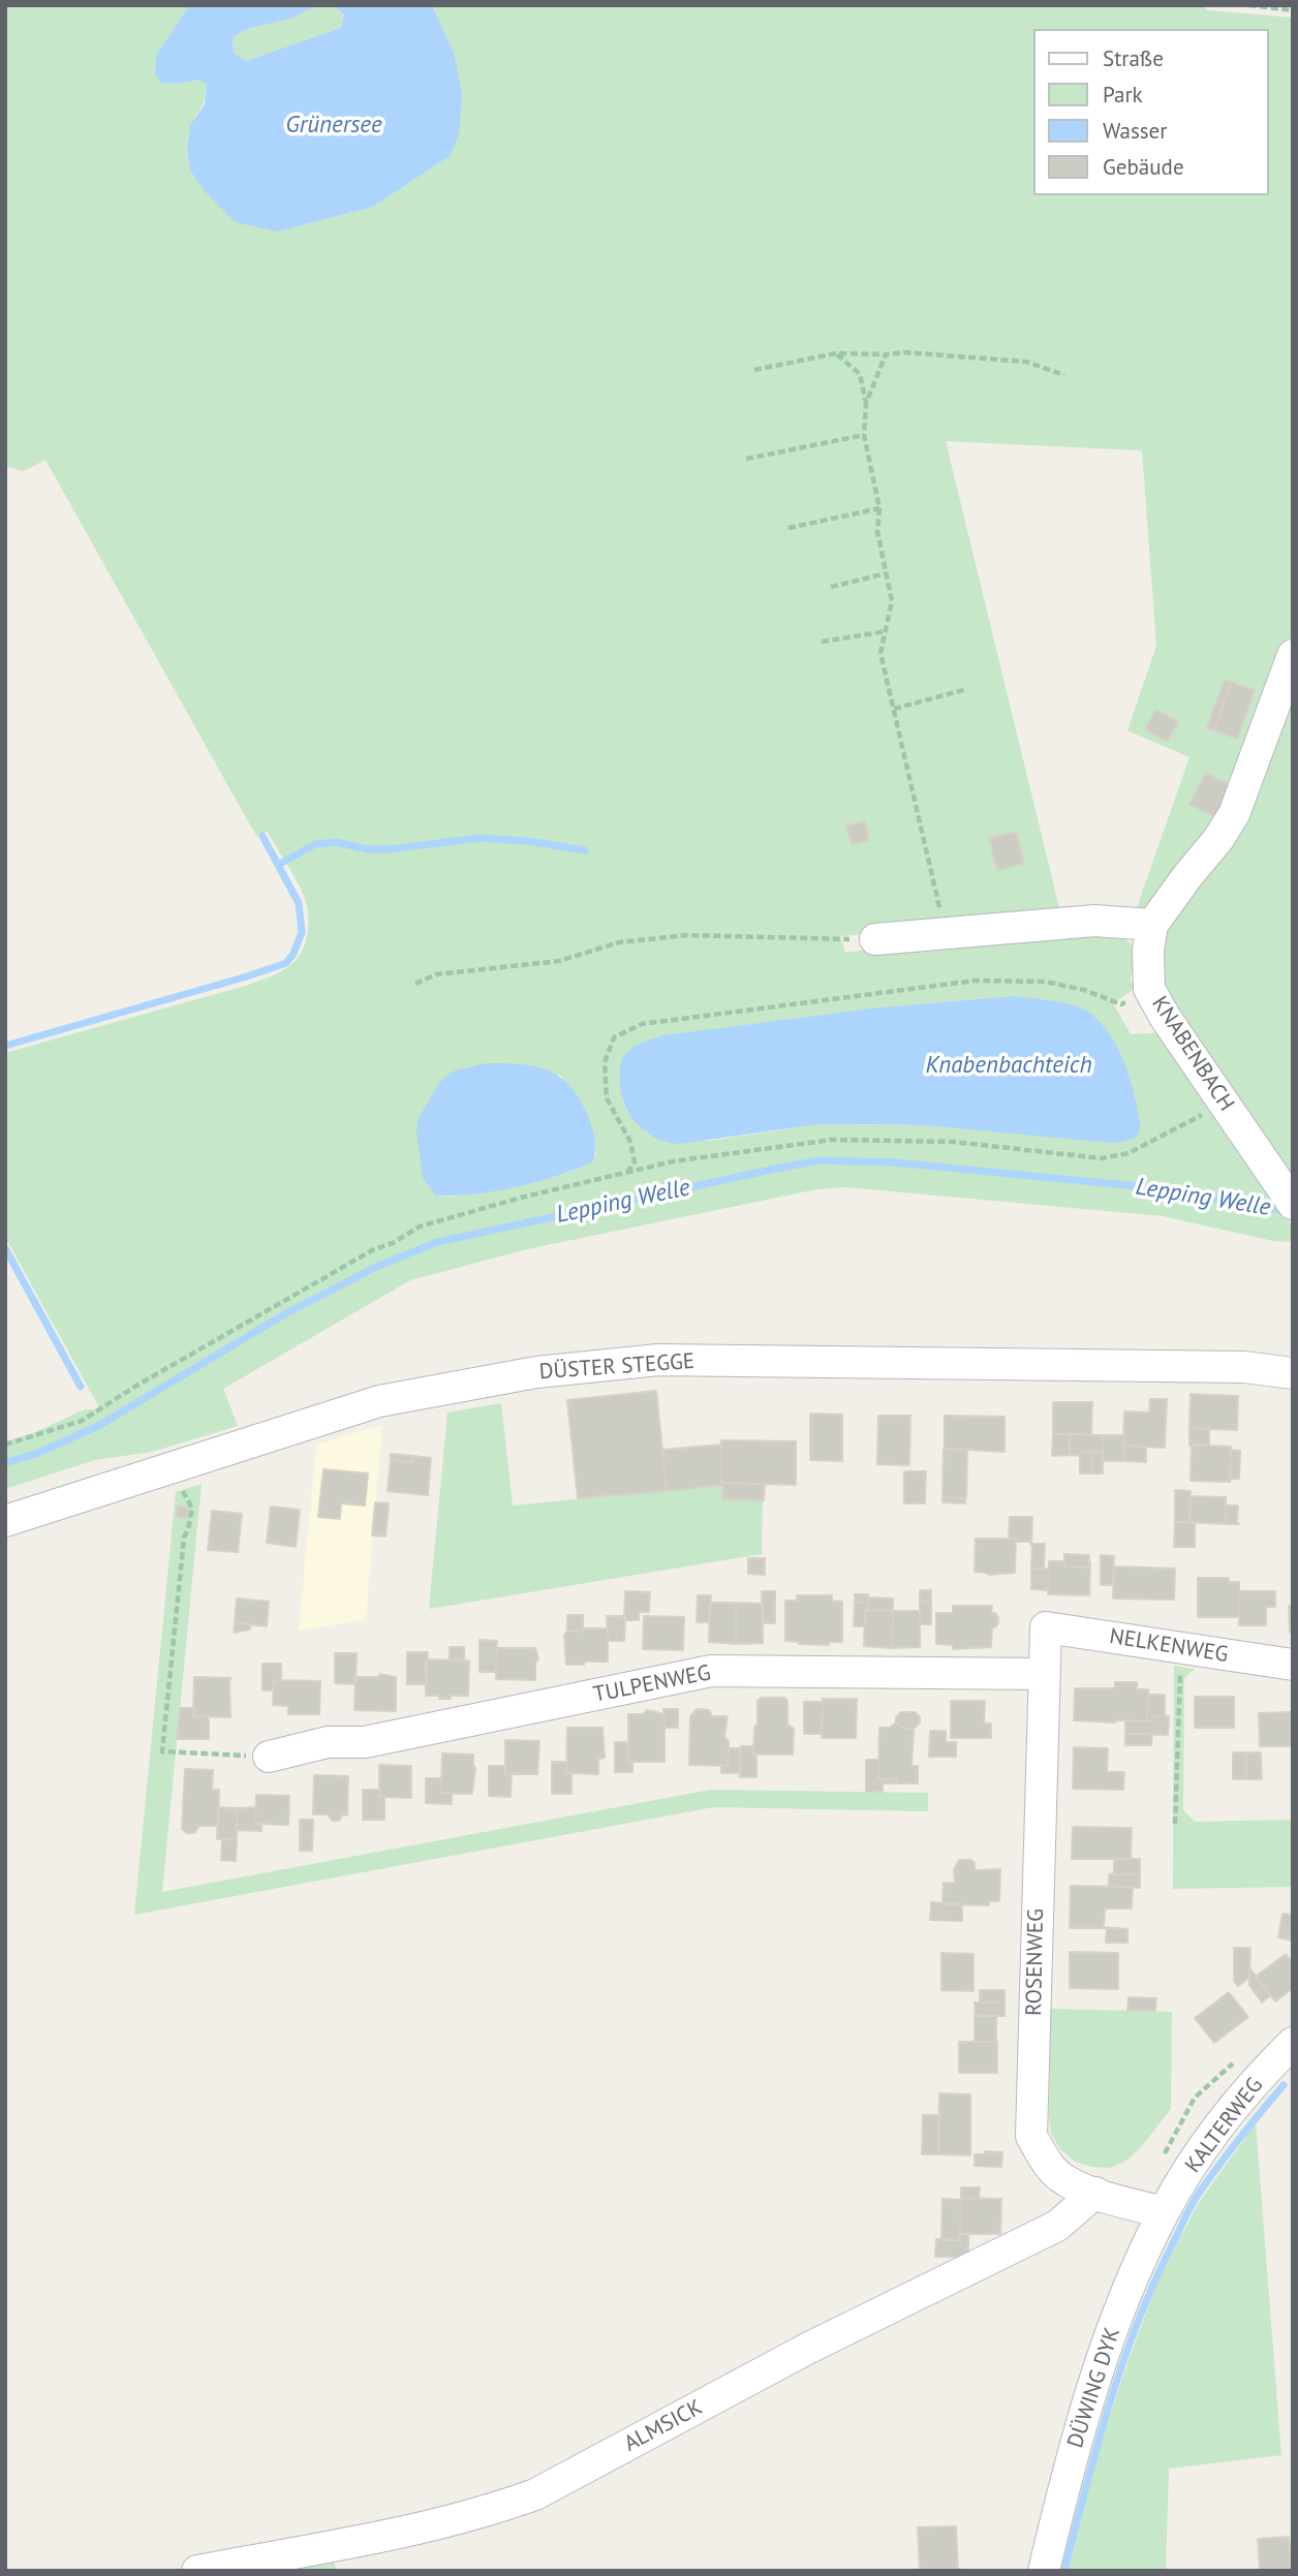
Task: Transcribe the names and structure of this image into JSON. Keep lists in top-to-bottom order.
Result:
{
  "streets": {
    "street": [
      "KNABENBACH",
      "DÜSTER STEGGE",
      "NELKENWEG",
      "TULPENWEG",
      "ROSENWEG",
      "KALTERWEG",
      "DÜWING DYK",
      "ALMSICK"
    ]
  },
  "crossings": [
    ["NELKENWEG", "ROSENWEG"],
    ["TULPENWEG", "ROSENWEG"],
    ["ROSENWEG", "KALTERWEG"],
    ["ROSENWEG", "DÜWING DYK"],
    ["ROSENWEG", "ALMSICK"],
    ["KALTERWEG", "DÜWING DYK"]
  ],
  "water": ["Grünersee", "Knabenbachteich", "Lepping Welle"],
  "legend": [
    "Straße",
    "Park",
    "Wasser",
    "Gebäude"
  ]
}
